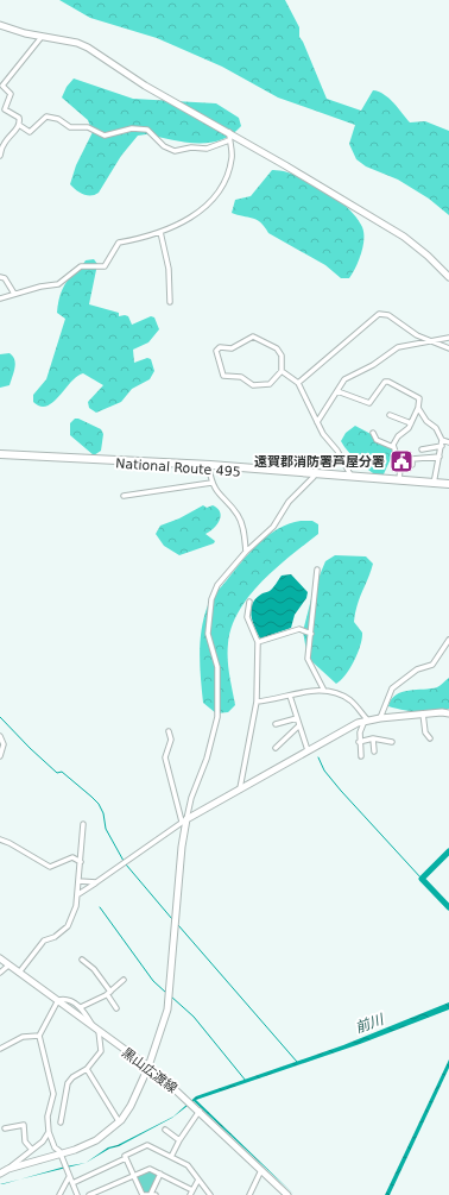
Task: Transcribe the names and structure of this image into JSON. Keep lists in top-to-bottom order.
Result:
{
  "streets": {
    "highway": ["National Route 495"],
    "street": ["黒山広渡線"]
  },
  "water": ["前川"],
  "places": {
    "public building": ["遠賀郡消防署芦屋分署"]
  }
}
